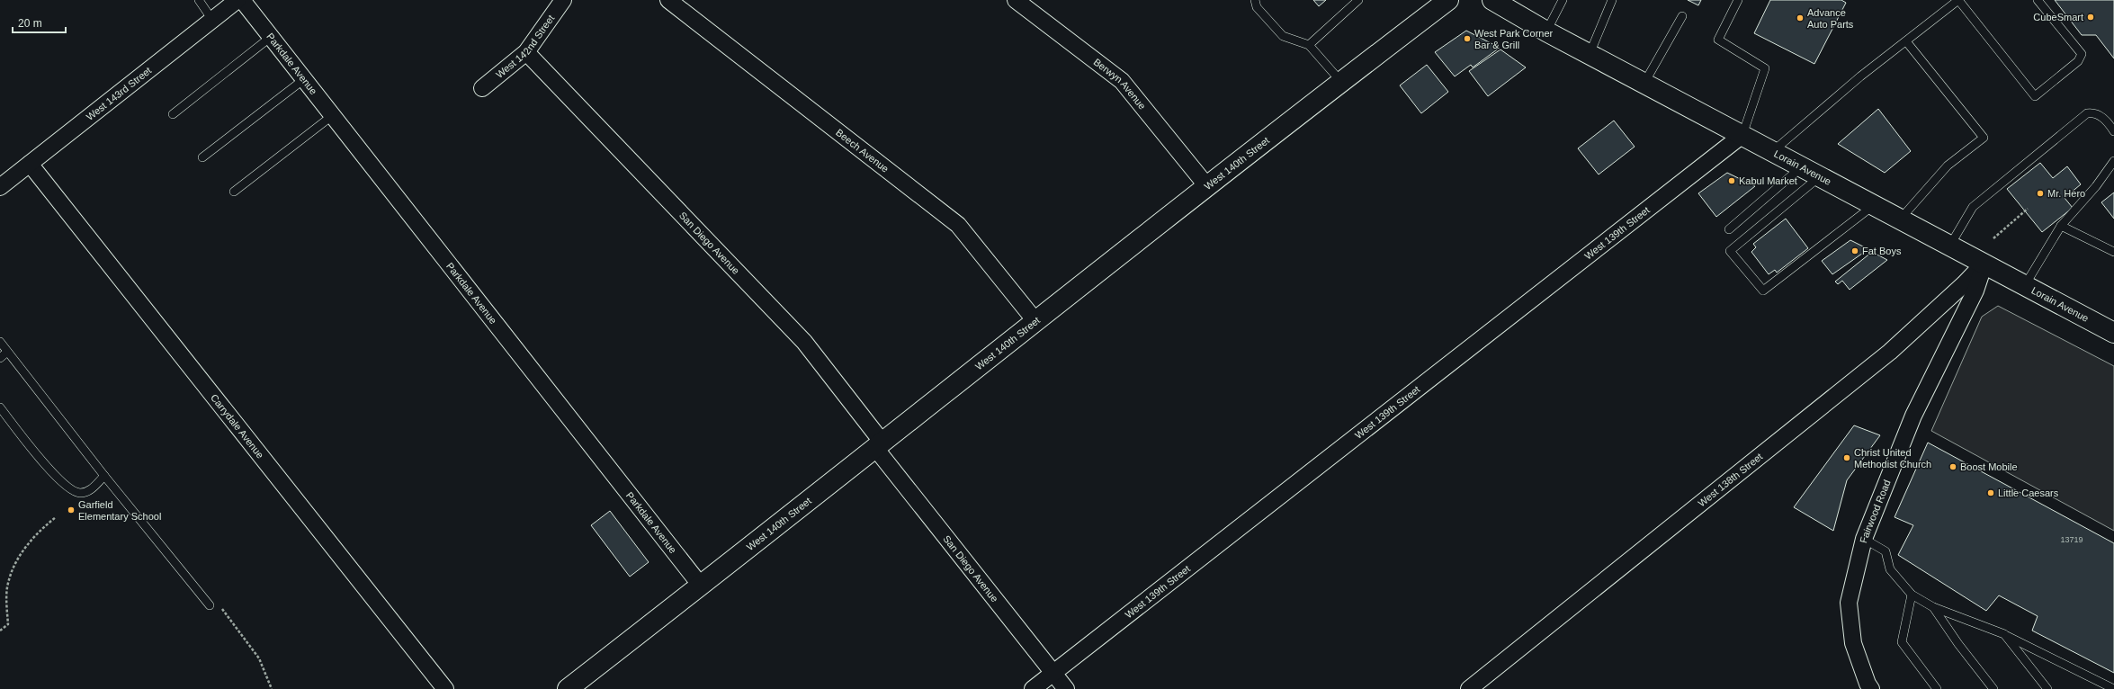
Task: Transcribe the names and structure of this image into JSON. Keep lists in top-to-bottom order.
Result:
{
  "streets": {
    "street": [
      "West 142nd Street",
      "Parkdale Avenue",
      "Berwyn Avenue",
      "West 143rd Street",
      "Beech Avenue",
      "West 140th Street",
      "Lorain Avenue",
      "West 139th Street",
      "San Diego Avenue",
      "Carrydale Avenue",
      "West 138th Street",
      "Fairwood Road"
    ]
  },
  "crossings": [
    ["West 142nd Street", "San Diego Avenue"],
    ["Parkdale Avenue", "West 140th Street"],
    ["Berwyn Avenue", "West 140th Street"],
    ["West 143rd Street", "Carrydale Avenue"],
    ["Beech Avenue", "West 140th Street"],
    ["West 140th Street", "San Diego Avenue"],
    ["Lorain Avenue", "West 139th Street"],
    ["Lorain Avenue", "West 138th Street"],
    ["Lorain Avenue", "Fairwood Road"],
    ["West 139th Street", "San Diego Avenue"],
    ["West 138th Street", "Fairwood Road"]
  ],
  "places": [
    "CubeSmart",
    "Advance Auto Parts",
    "West Park Corner Bar & Grill",
    "Kabul Market",
    "Mr. Hero",
    "Fat Boys",
    "Christ United Methodist Church",
    "Boost Mobile",
    "Little Caesars",
    "Garfield Elementary School"
  ],
  "house_numbers": ["13719"],
  "scale_bar": "20 m"
}
